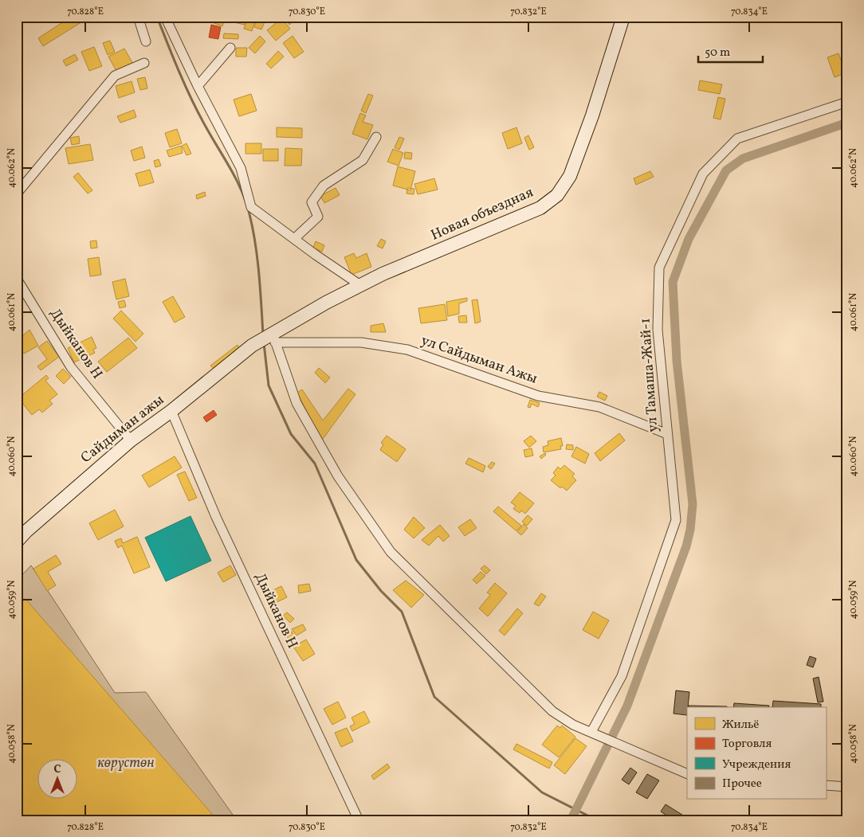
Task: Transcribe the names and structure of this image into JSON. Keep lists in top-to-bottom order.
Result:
{
  "streets": {
    "main road": ["Новая объездная", "Сайдыман ажы"],
    "street": ["Дыйканов Н", "ул Сайдыман Ажы", "ул Тамаша-Жай-1"]
  },
  "crossings": [
    ["Новая объездная", "ул Сайдыман Ажы"],
    ["Новая объездная", "Сайдыман ажы"],
    ["Дыйканов Н", "Сайдыман ажы"],
    ["ул Сайдыман Ажы", "ул Тамаша-Жай-1"],
    ["ул Сайдыман Ажы", "Сайдыман ажы"]
  ],
  "parks": ["көрүстөн"],
  "legend": [
    "Жильё",
    "Торговля",
    "Учреждения",
    "Прочее"
  ],
  "scale_bar": "50 m",
  "north": "top",
  "coordinates": [
    "70.828°E",
    "70.830°E",
    "70.832°E",
    "70.834°E",
    "40.062°N",
    "40.061°N",
    "40.060°N",
    "40.059°N",
    "40.058°N"
  ]
}
